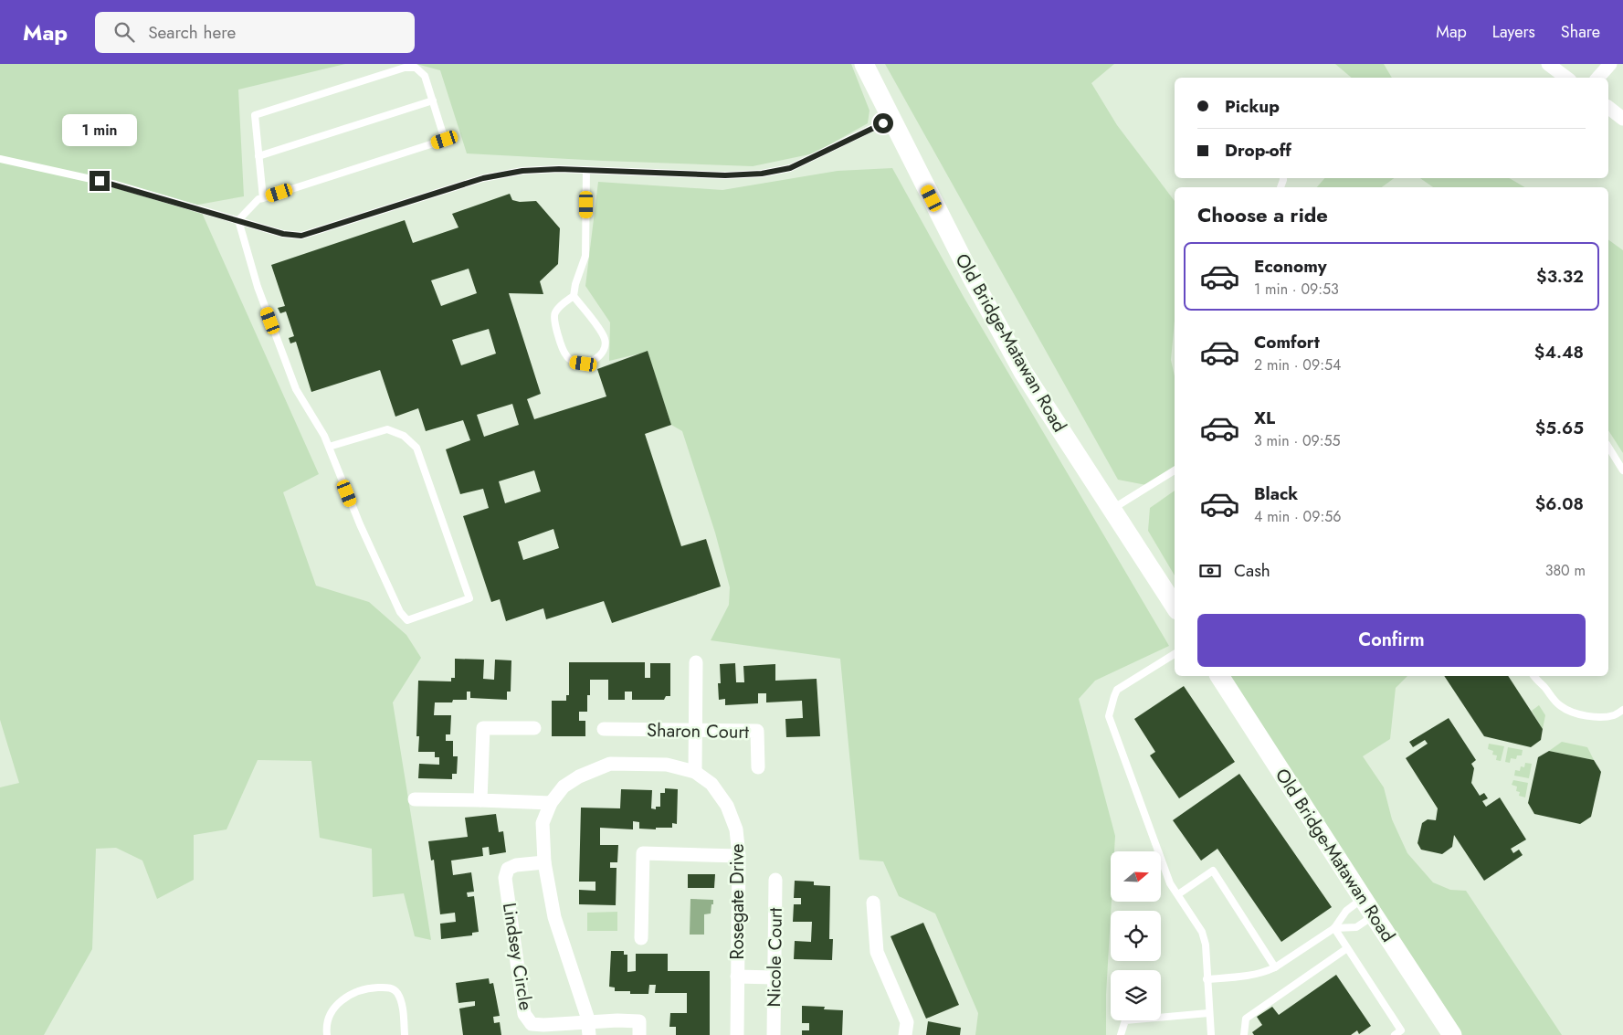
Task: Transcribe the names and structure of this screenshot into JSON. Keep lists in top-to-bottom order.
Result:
{
  "streets": {
    "main road": ["Old Bridge-Matawan Road"],
    "street": [
      "Sharon Court",
      "Rosegate Drive",
      "Lindsey Circle",
      "Nicole Court"
    ]
  },
  "crossings": [
    ["Rosegate Drive", "Lindsey Circle"]
  ],
  "north": "right",
  "page": {
    "header": "Map",
    "search": "Search here",
    "nav": ["Map", "Layers", "Share"],
    "banner": ["Pickup", "Drop-off"],
    "bubble": "1 min",
    "heading": "Choose a ride",
    "list": [
      {
        "name": "Economy",
        "note": "1 min · 09:53",
        "value": "$3.32"
      },
      {
        "name": "Comfort",
        "note": "2 min · 09:54",
        "value": "$4.48"
      },
      {
        "name": "XL",
        "note": "3 min · 09:55",
        "value": "$5.65"
      },
      {
        "name": "Black",
        "note": "4 min · 09:56",
        "value": "$6.08"
      }
    ],
    "pay": ["Cash", "380 m"],
    "buttons": "Confirm"
  }
}
